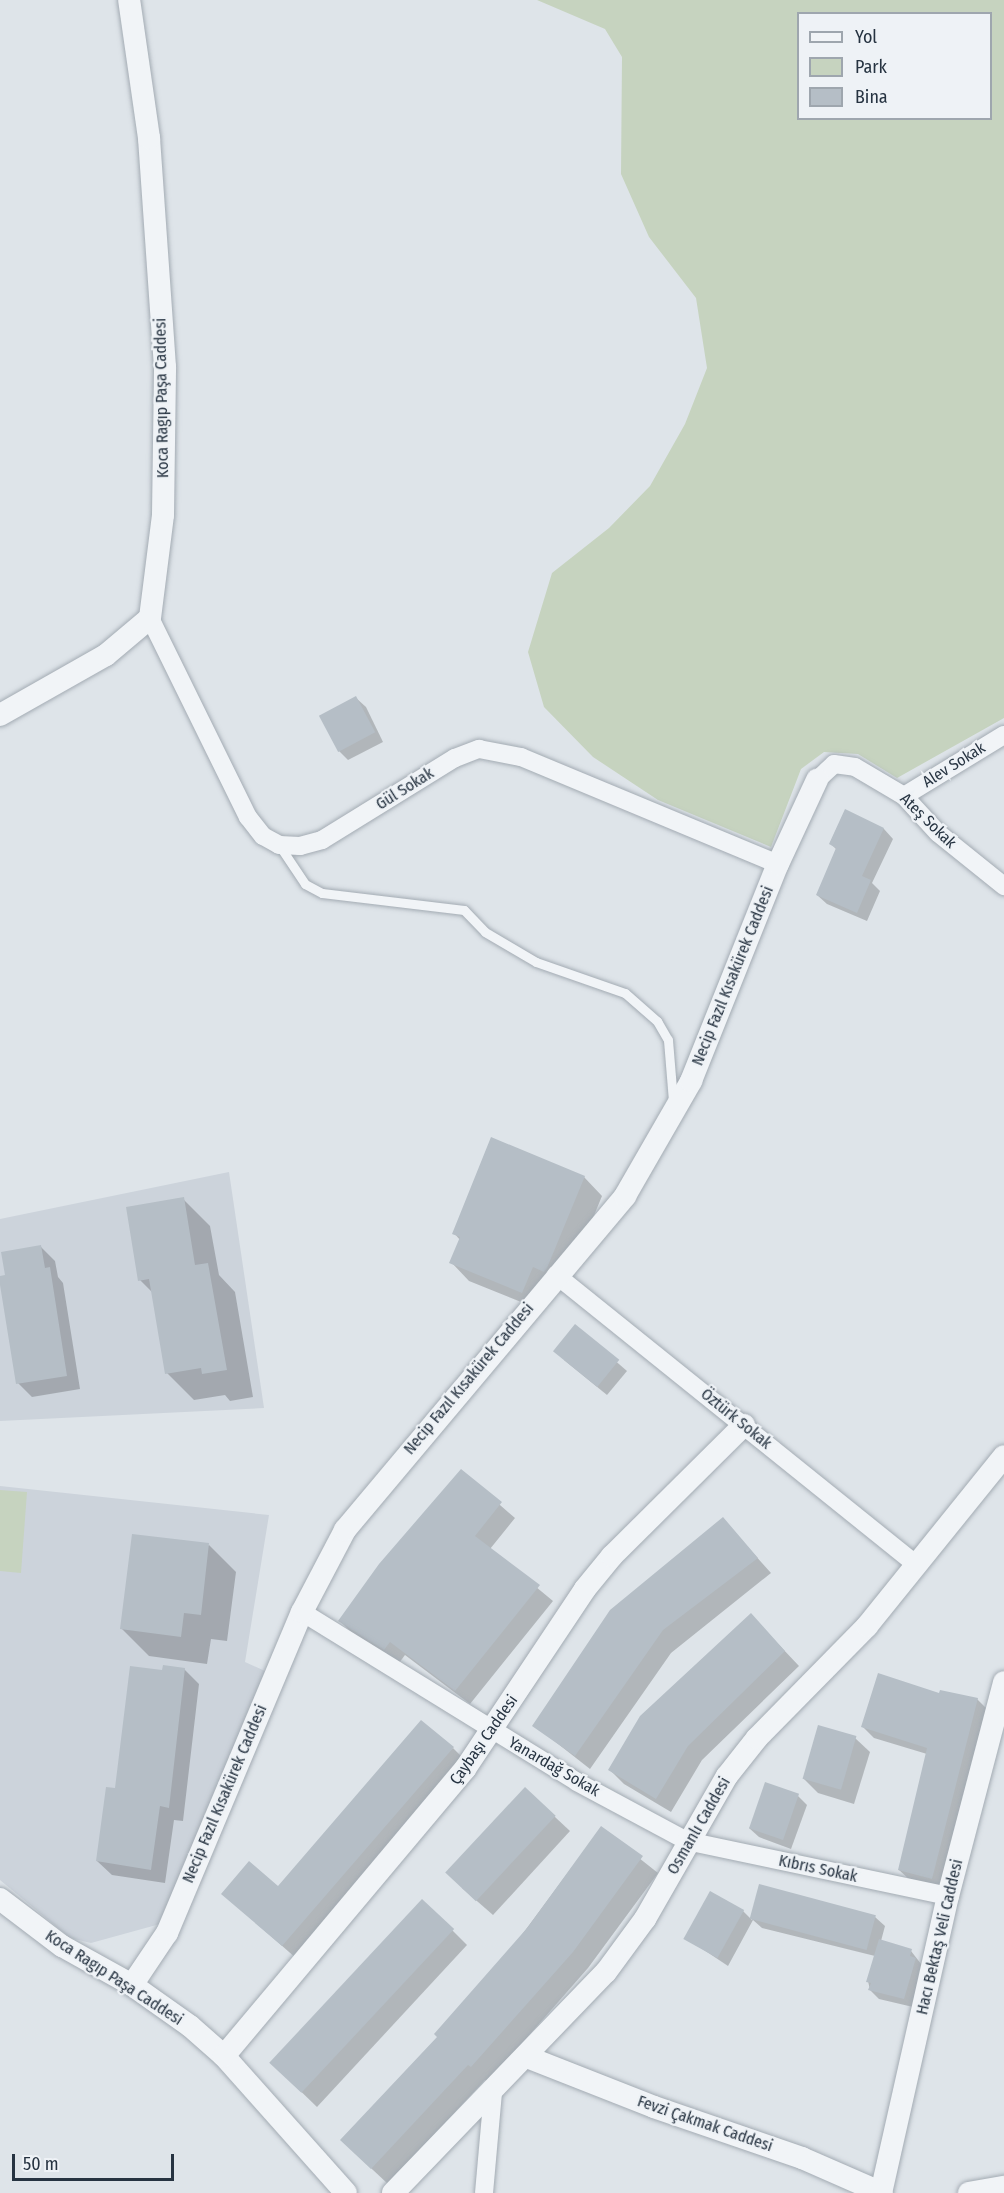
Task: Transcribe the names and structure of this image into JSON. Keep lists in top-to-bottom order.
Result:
{
  "streets": {
    "street": [
      "Koca Ragıp Paşa Caddesi",
      "Alev Sokak",
      "Gül Sokak",
      "Ateş Sokak",
      "Necip Fazıl Kısakürek Caddesi",
      "Öztürk Sokak",
      "Çaybaşı Caddesi",
      "Yanardağ Sokak",
      "Osmanlı Caddesi",
      "Kıbrıs Sokak",
      "Hacı Bektaş Veli Caddesi",
      "Fevzi Çakmak Caddesi"
    ]
  },
  "crossings": [
    ["Koca Ragıp Paşa Caddesi", "Necip Fazıl Kısakürek Caddesi"],
    ["Koca Ragıp Paşa Caddesi", "Çaybaşı Caddesi"],
    ["Alev Sokak", "Ateş Sokak"],
    ["Gül Sokak", "Necip Fazıl Kısakürek Caddesi"],
    ["Ateş Sokak", "Necip Fazıl Kısakürek Caddesi"],
    ["Necip Fazıl Kısakürek Caddesi", "Öztürk Sokak"],
    ["Necip Fazıl Kısakürek Caddesi", "Yanardağ Sokak"],
    ["Öztürk Sokak", "Çaybaşı Caddesi"],
    ["Öztürk Sokak", "Osmanlı Caddesi"],
    ["Çaybaşı Caddesi", "Yanardağ Sokak"],
    ["Yanardağ Sokak", "Osmanlı Caddesi"],
    ["Yanardağ Sokak", "Kıbrıs Sokak"],
    ["Osmanlı Caddesi", "Kıbrıs Sokak"],
    ["Osmanlı Caddesi", "Fevzi Çakmak Caddesi"],
    ["Kıbrıs Sokak", "Hacı Bektaş Veli Caddesi"],
    ["Hacı Bektaş Veli Caddesi", "Fevzi Çakmak Caddesi"]
  ],
  "legend": ["Yol", "Park", "Bina"],
  "scale_bar": "50 m"
}
